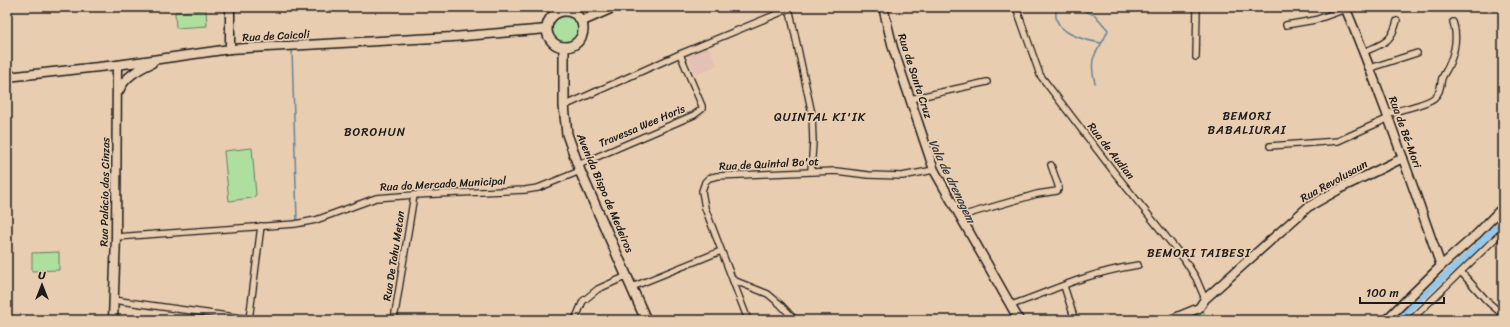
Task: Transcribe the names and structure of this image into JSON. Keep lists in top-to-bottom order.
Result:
{
  "streets": {
    "main road": ["Avenida Bispo de Medeiros"],
    "street": [
      "Rua de Caicoli",
      "Rua de Santa Cruz",
      "Travessa Wee Horis",
      "Rua de Bé-Mori",
      "Rua de Audian",
      "Rua de Quintal Bo'ot",
      "Rua Revolusaun",
      "Rua do Mercado Municipal",
      "Rua Palácio das Cinzas",
      "Rua De Tahu Metan"
    ]
  },
  "crossings": [
    ["Rua de Caicoli", "Rua Palácio das Cinzas"],
    ["Rua de Caicoli", "Avenida Bispo de Medeiros"],
    ["Rua de Santa Cruz", "Rua de Quintal Bo'ot"],
    ["Travessa Wee Horis", "Rua do Mercado Municipal"],
    ["Travessa Wee Horis", "Avenida Bispo de Medeiros"],
    ["Rua de Bé-Mori", "Rua Revolusaun"],
    ["Rua de Audian", "Rua Revolusaun"],
    ["Rua do Mercado Municipal", "Rua Palácio das Cinzas"],
    ["Rua do Mercado Municipal", "Avenida Bispo de Medeiros"],
    ["Rua do Mercado Municipal", "Rua De Tahu Metan"]
  ],
  "districts": [
    "BEMORI BABALIURAI",
    "QUINTAL KI'IK",
    "BOROHUN",
    "BEMORI TAIBESI"
  ],
  "water": ["Vala de drenagem"],
  "scale_bar": "100 m",
  "north": "top"
}
